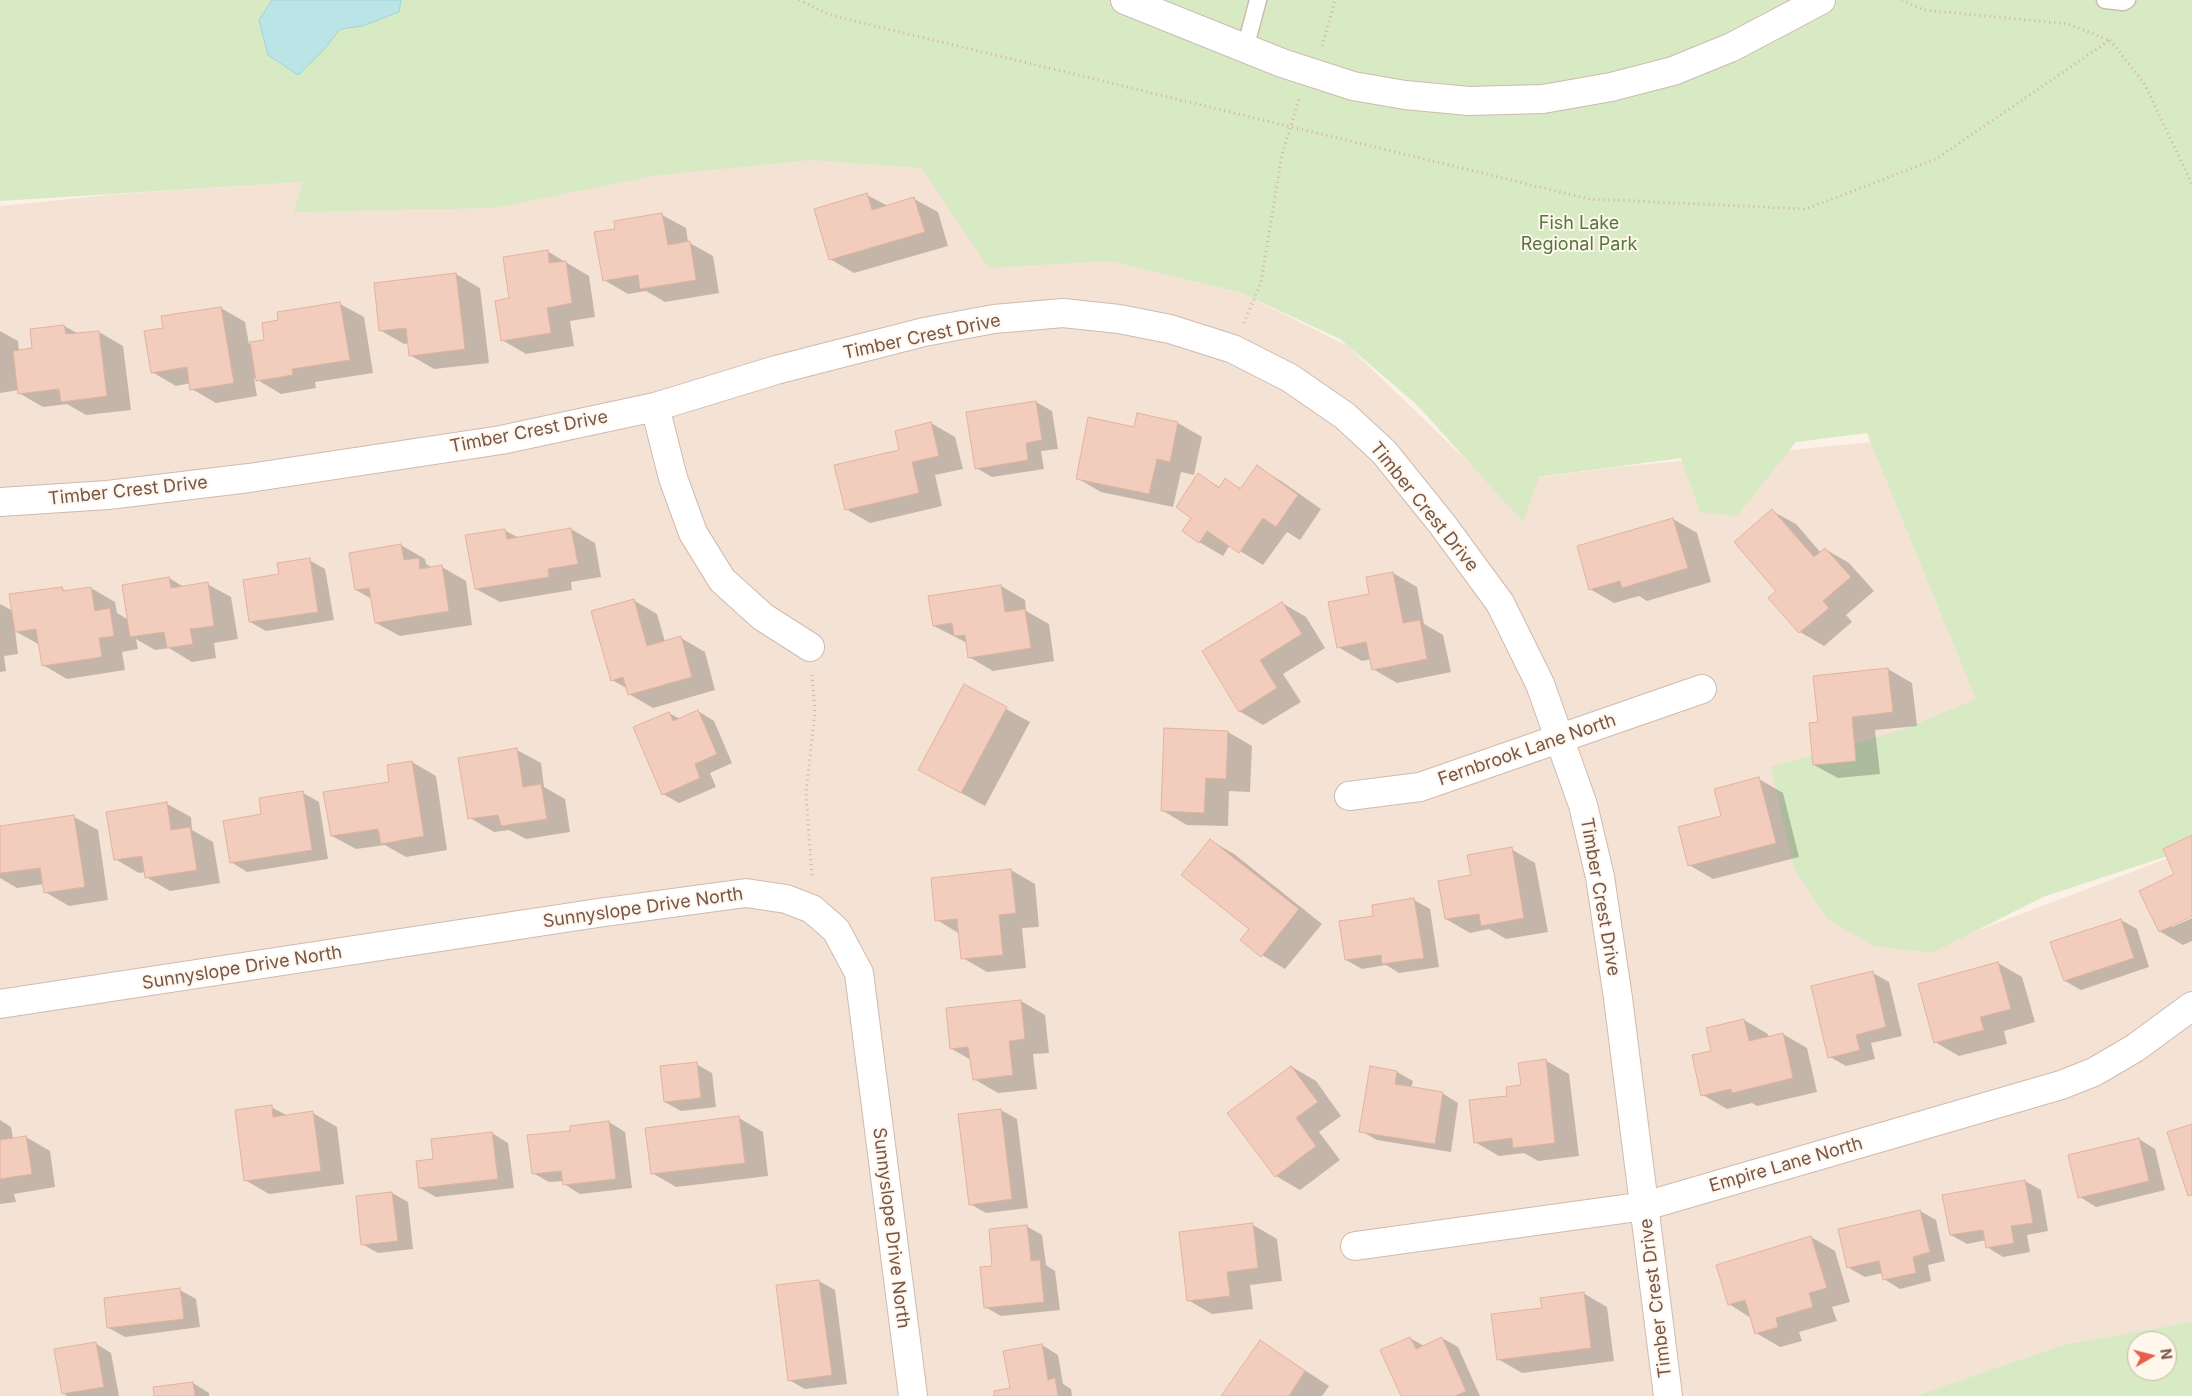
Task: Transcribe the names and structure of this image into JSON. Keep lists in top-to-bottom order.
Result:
{
  "streets": {
    "street": [
      "Timber Crest Drive",
      "Fernbrook Lane North",
      "Sunnyslope Drive North",
      "Empire Lane North"
    ]
  },
  "crossings": [
    ["Timber Crest Drive", "Fernbrook Lane North"],
    ["Timber Crest Drive", "Empire Lane North"]
  ],
  "parks": ["Fish Lake Regional Park"],
  "north": "right"
}
